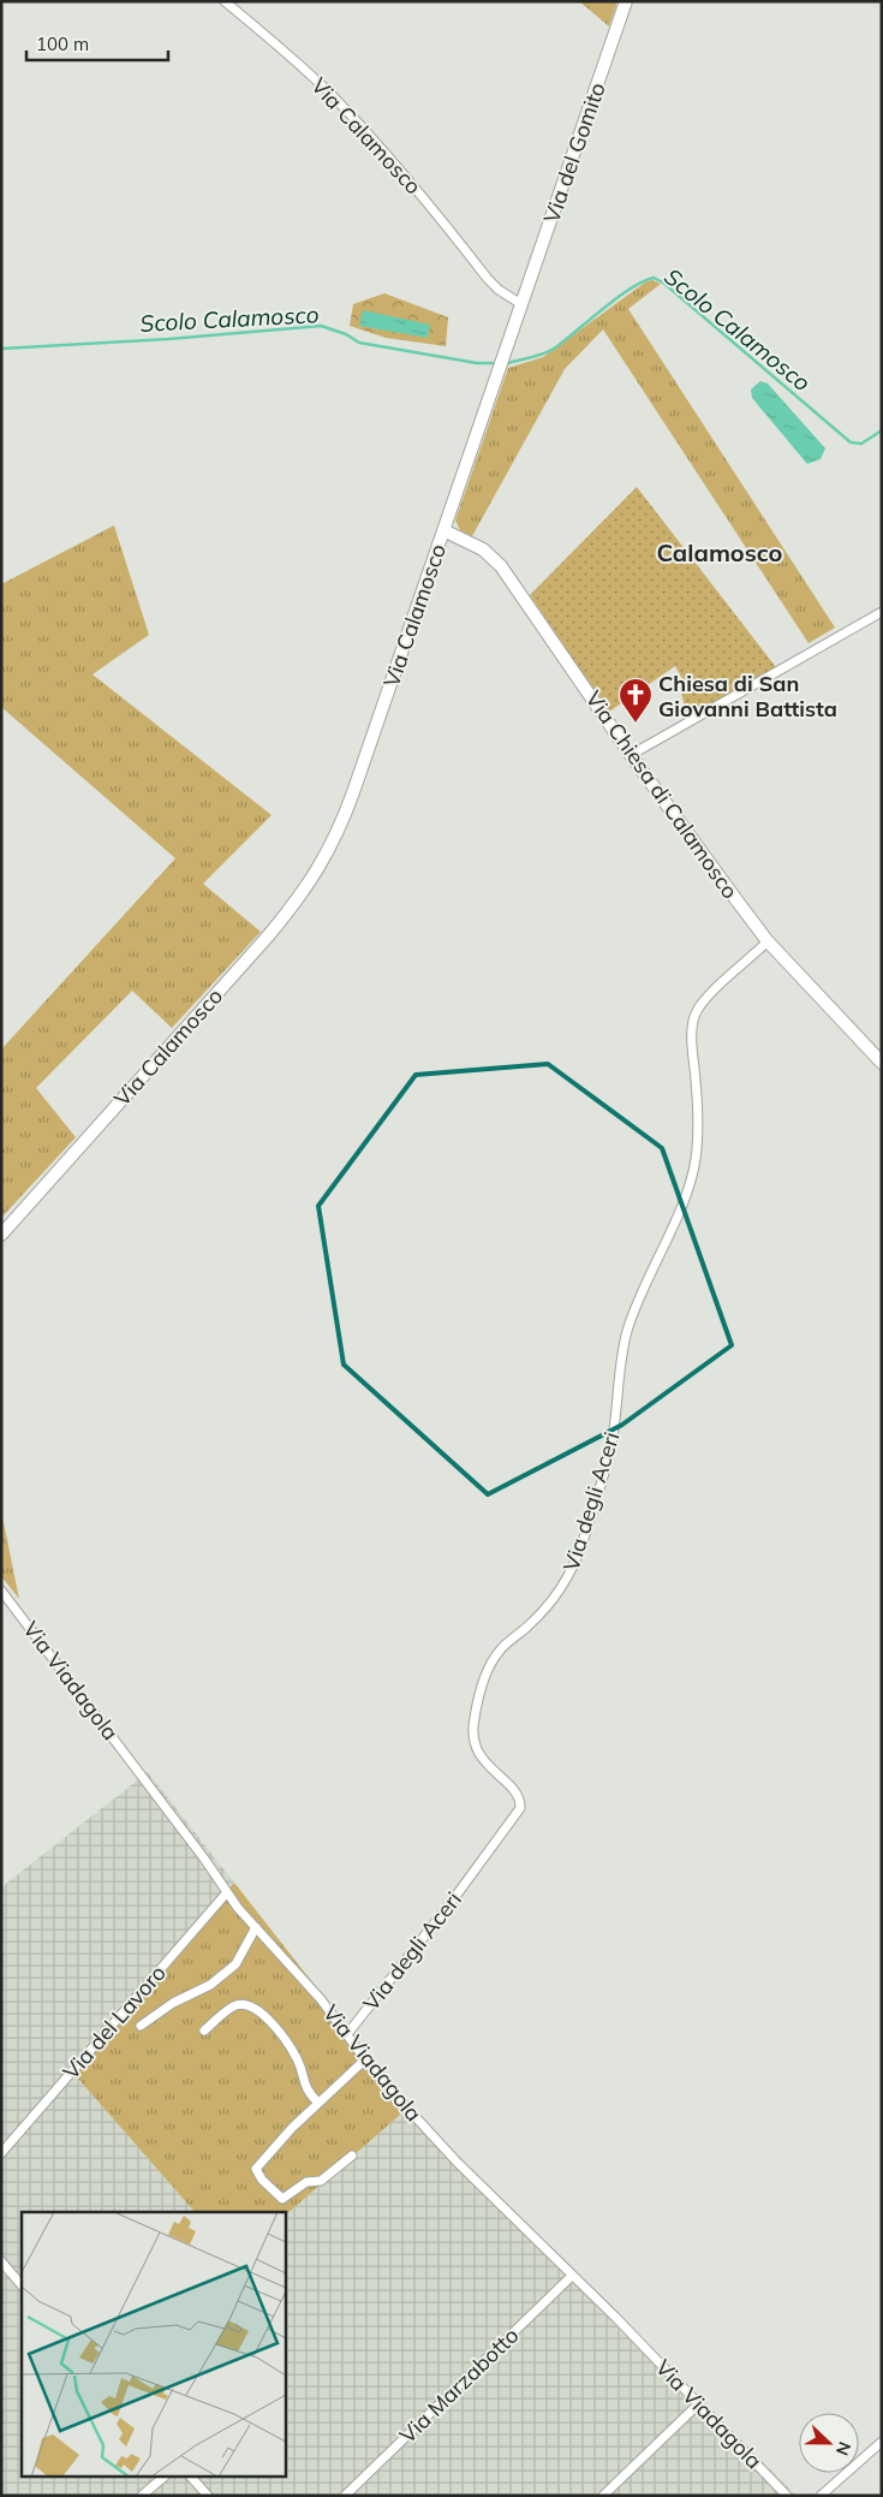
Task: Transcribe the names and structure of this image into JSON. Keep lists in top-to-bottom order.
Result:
{
  "streets": {
    "street": [
      "Via Calamosco",
      "Via del Gomito",
      "Via Chiesa di Calamosco",
      "Via degli Aceri",
      "Via Viadagola",
      "Via del Lavoro",
      "Via Marzabotto"
    ]
  },
  "crossings": [
    ["Via Calamosco", "Via del Gomito"],
    ["Via Calamosco", "Via Chiesa di Calamosco"],
    ["Via Chiesa di Calamosco", "Via degli Aceri"],
    ["Via degli Aceri", "Via Viadagola"],
    ["Via Viadagola", "Via del Lavoro"],
    ["Via Viadagola", "Via Marzabotto"]
  ],
  "districts": ["Calamosco"],
  "water": ["Scolo Calamosco"],
  "places": {
    "church": ["Chiesa di San Giovanni Battista"]
  },
  "scale_bar": "100 m",
  "north": "right"
}
